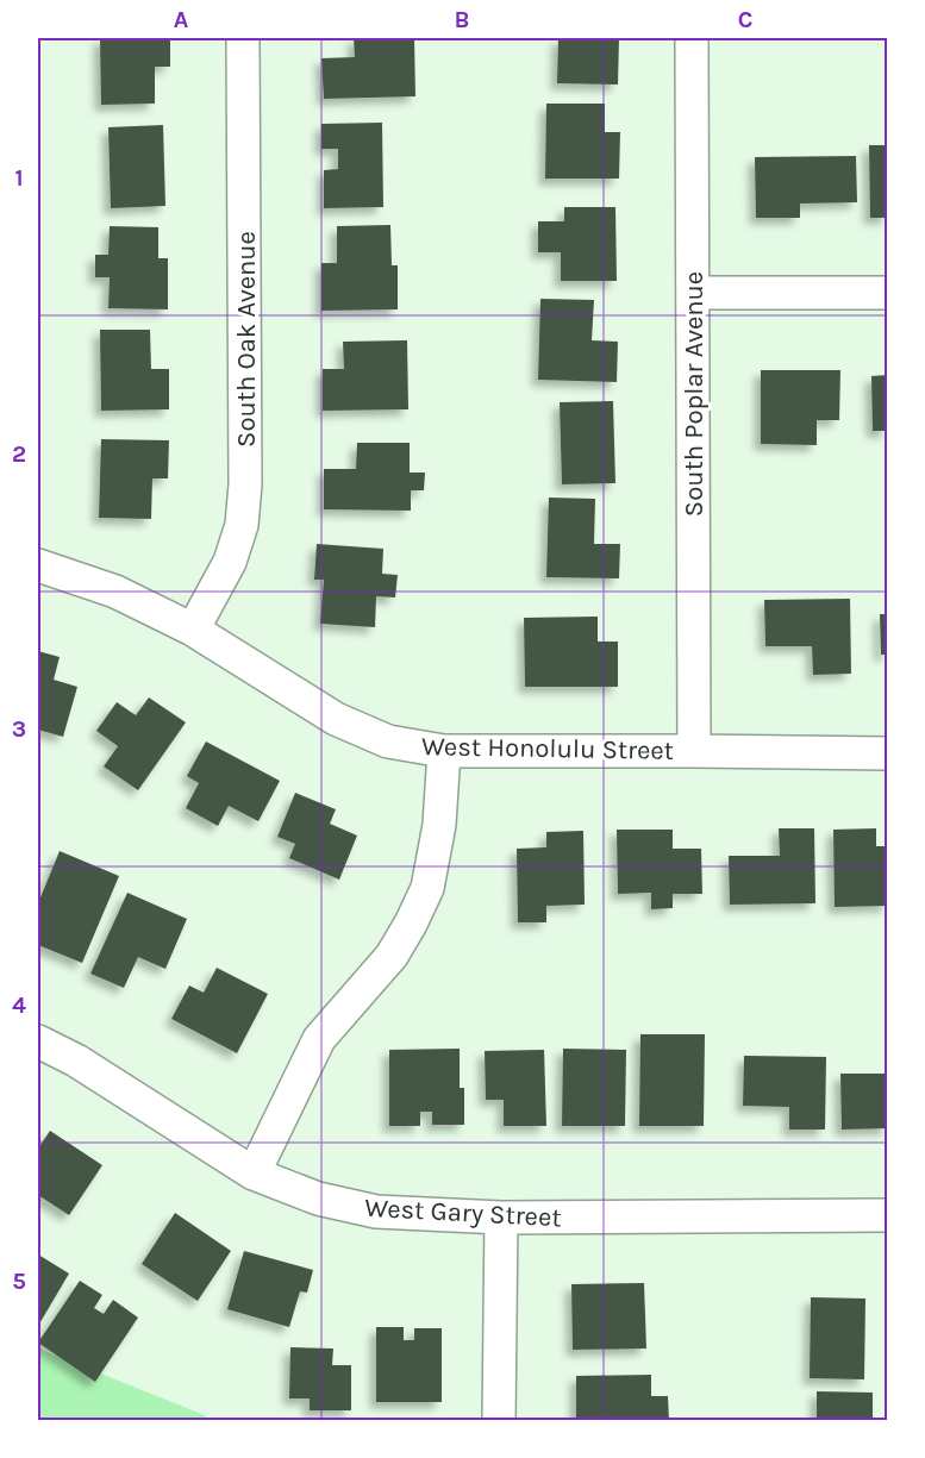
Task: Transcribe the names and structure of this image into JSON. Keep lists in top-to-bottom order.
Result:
{
  "streets": {
    "street": [
      "South Oak Avenue",
      "South Poplar Avenue",
      "West Honolulu Street",
      "West Gary Street"
    ]
  },
  "crossings": [
    ["South Oak Avenue", "West Honolulu Street"],
    ["South Poplar Avenue", "West Honolulu Street"]
  ],
  "grid": {
    "columns": ["A", "B", "C"],
    "rows": [
      "1",
      "2",
      "3",
      "4",
      "5"
    ]
  }
}
